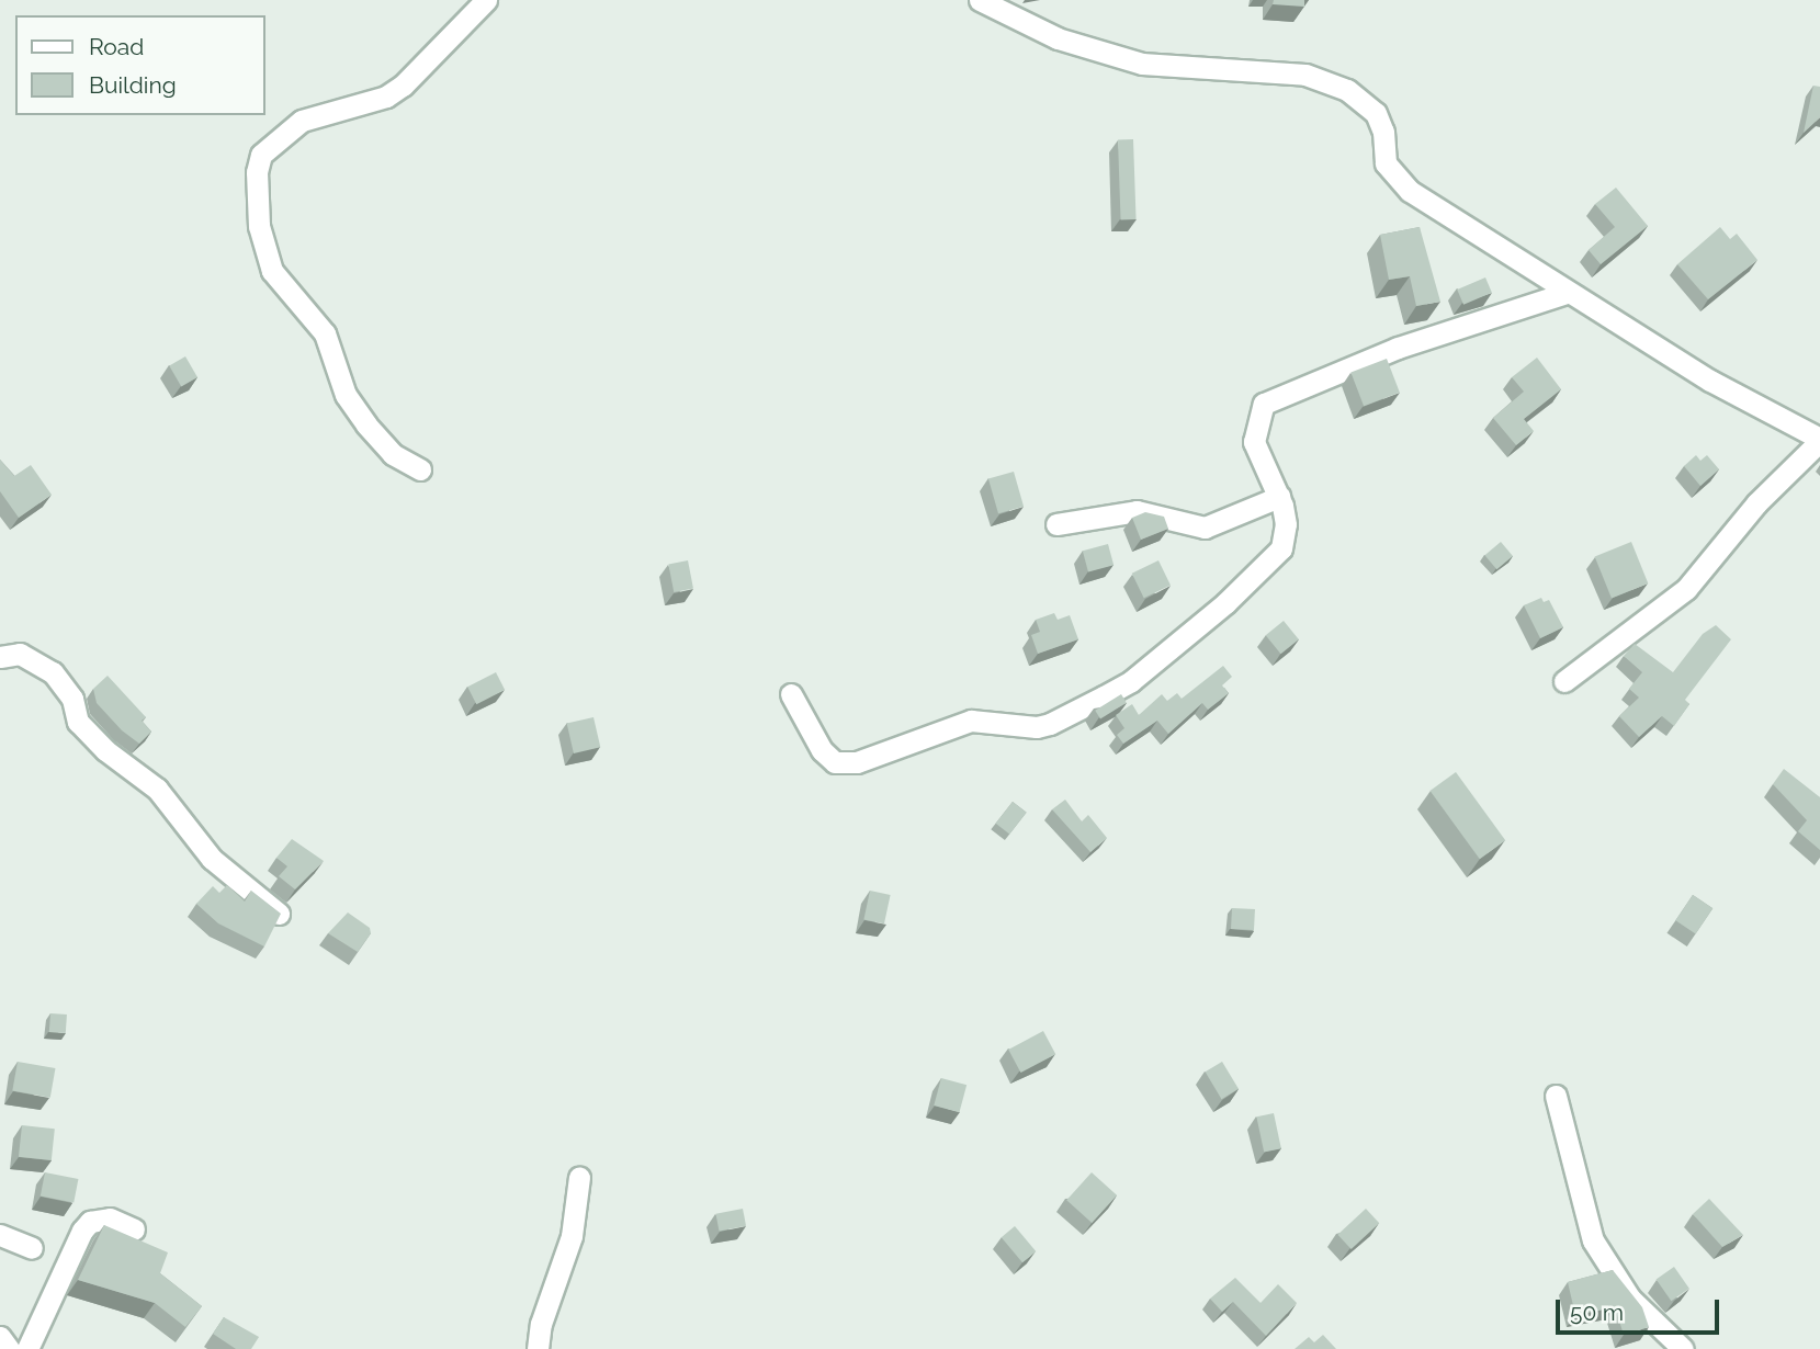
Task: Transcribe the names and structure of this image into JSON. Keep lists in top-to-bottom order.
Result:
{
  "legend": ["Road", "Building"],
  "scale_bar": "50 m"
}
